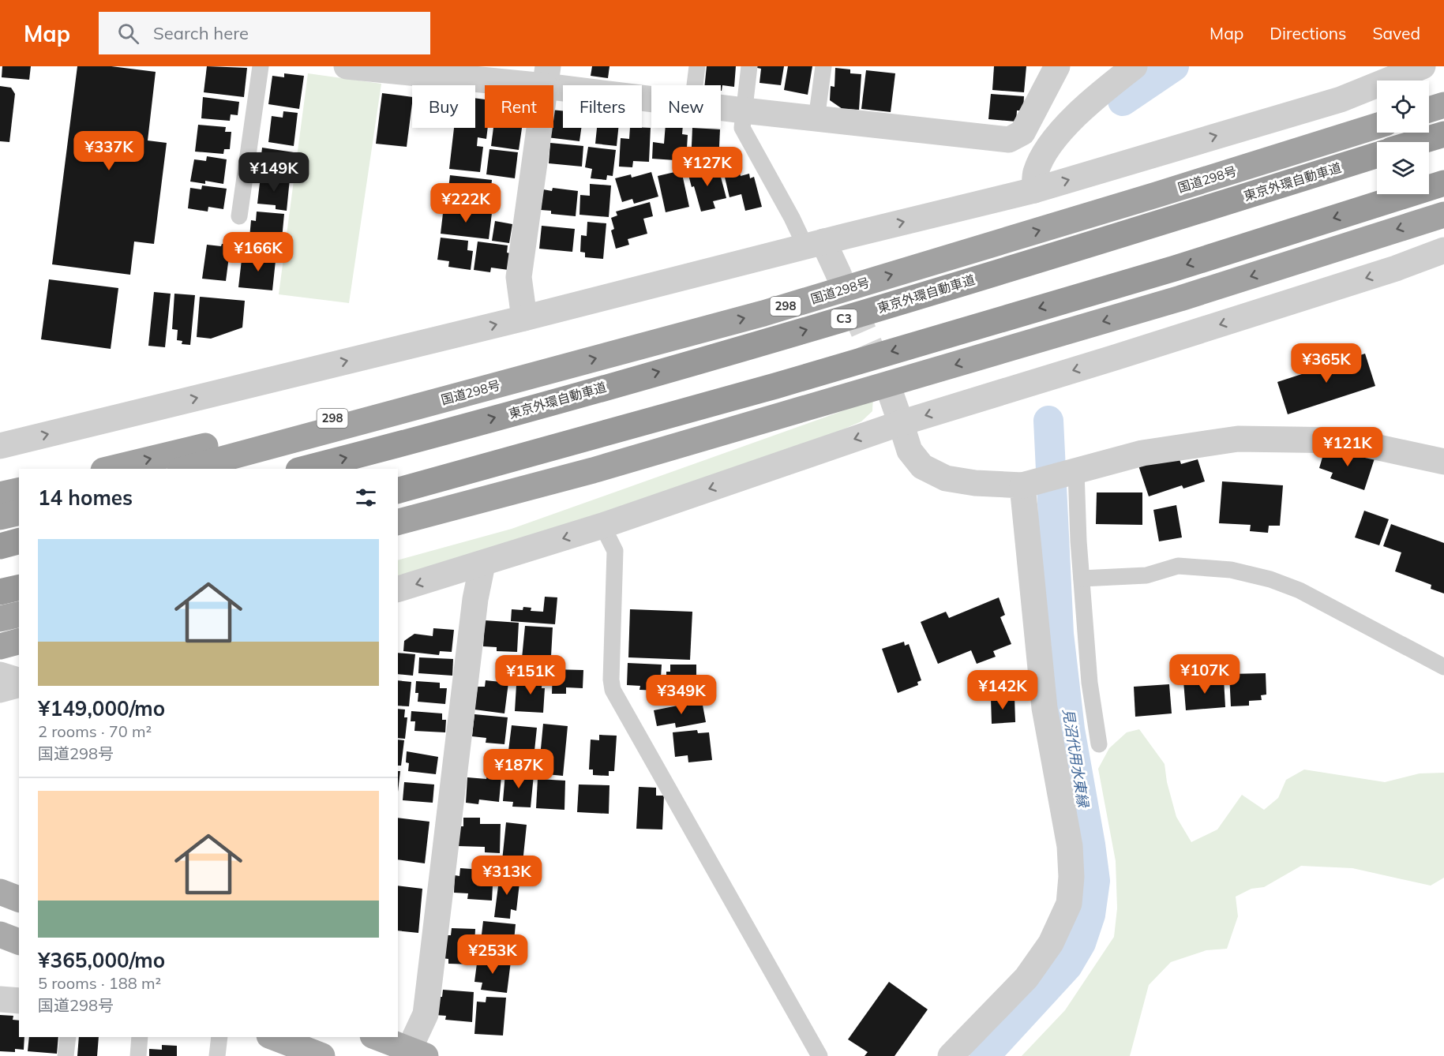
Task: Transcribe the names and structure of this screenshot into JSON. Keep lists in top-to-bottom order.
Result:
{
  "streets": {
    "highway": [
      "国道298号",
      "東京外環自動車道",
      "298",
      "C3"
    ]
  },
  "crossings": [
    ["国道298号", "298"]
  ],
  "water": ["見沼代用水東縁"],
  "page": {
    "header": "Map",
    "search": "Search here",
    "nav": ["Map", "Directions", "Saved"],
    "chip": [
      "Buy",
      "Rent",
      "Filters",
      "New"
    ],
    "price": [
      "¥337K",
      "¥127K",
      "¥149K",
      "¥222K",
      "¥166K",
      "¥365K",
      "¥121K",
      "¥107K",
      "¥151K",
      "¥142K",
      "¥349K",
      "¥187K",
      "¥313K",
      "¥253K"
    ],
    "heading": "14 homes",
    "list": [
      {
        "name": "¥149,000/mo",
        "note": "2 rooms · 70 m² · 国道298号"
      },
      {
        "name": "¥365,000/mo",
        "note": "5 rooms · 188 m² · 国道298号"
      }
    ]
  }
}
